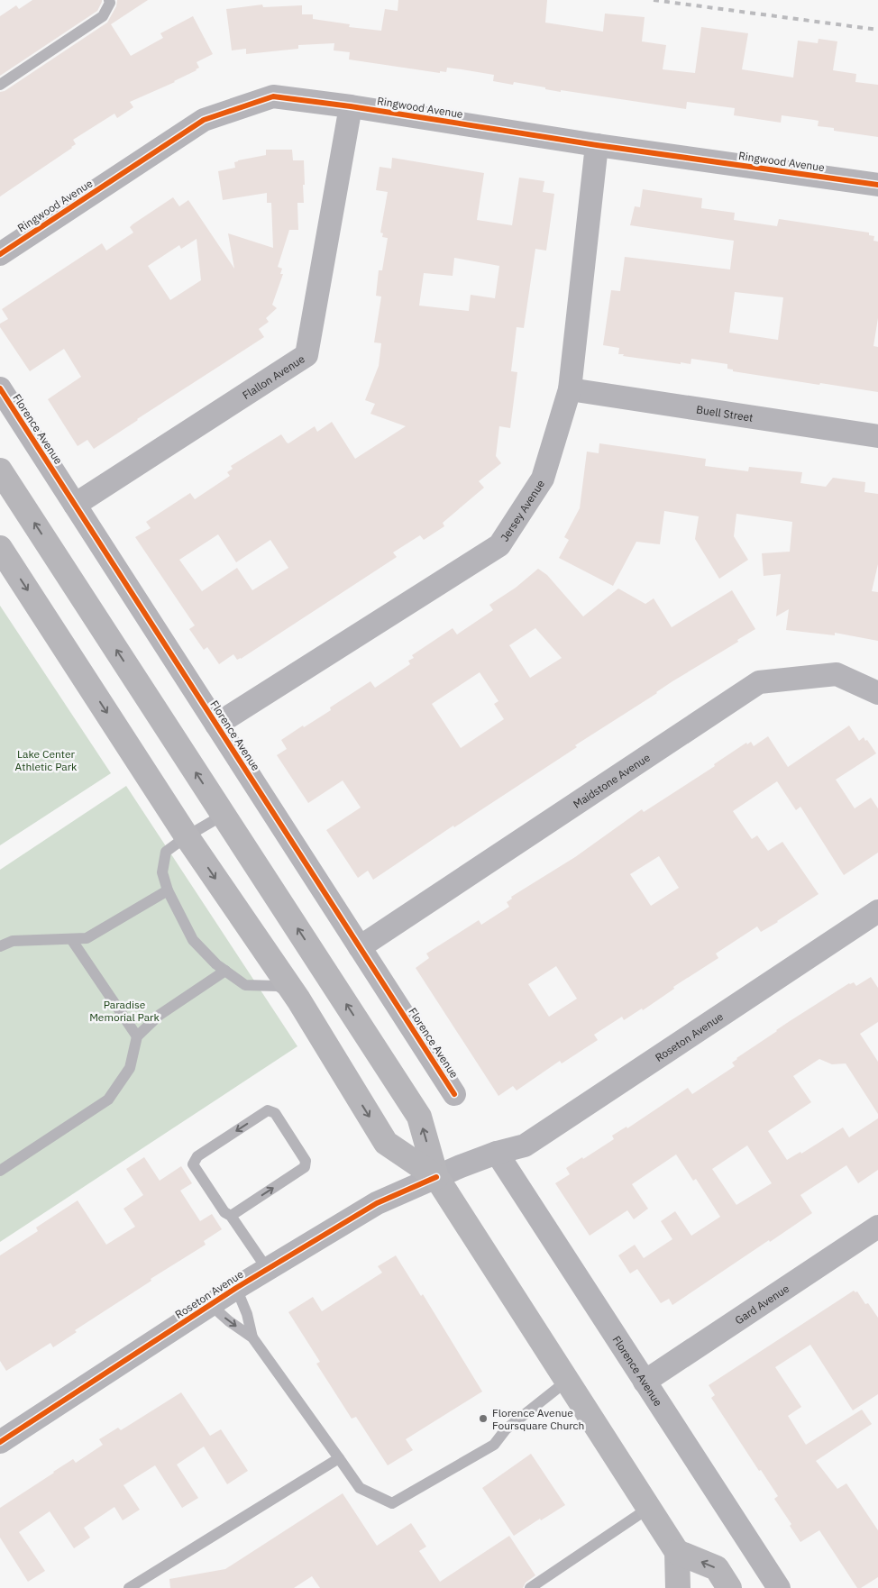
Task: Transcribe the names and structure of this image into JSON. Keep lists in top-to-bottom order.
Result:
{
  "streets": {
    "street": [
      "Ringwood Avenue",
      "Flallon Avenue",
      "Buell Street",
      "Florence Avenue",
      "Jersey Avenue",
      "Maidstone Avenue",
      "Roseton Avenue",
      "Gard Avenue"
    ]
  },
  "crossings": [
    ["Ringwood Avenue", "Flallon Avenue"],
    ["Ringwood Avenue", "Jersey Avenue"],
    ["Flallon Avenue", "Florence Avenue"],
    ["Buell Street", "Jersey Avenue"],
    ["Florence Avenue", "Jersey Avenue"],
    ["Florence Avenue", "Maidstone Avenue"],
    ["Florence Avenue", "Roseton Avenue"],
    ["Florence Avenue", "Gard Avenue"]
  ],
  "parks": ["Lake Center Athletic Park", "Paradise Memorial Park"],
  "places": ["Florence Avenue Foursquare Church"]
}
